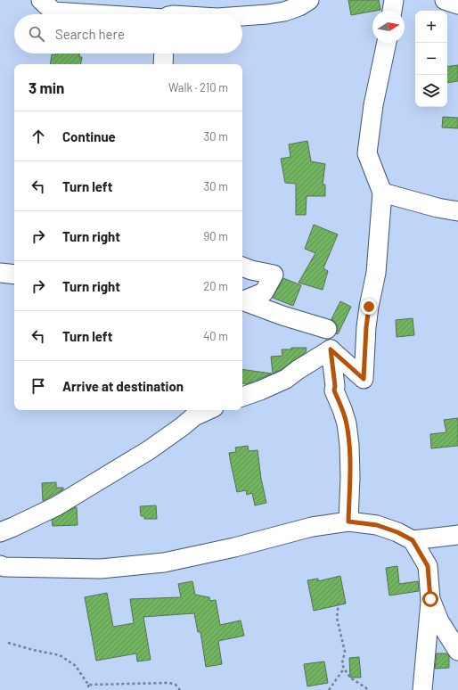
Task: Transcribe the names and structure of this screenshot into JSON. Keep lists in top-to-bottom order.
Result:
{
  "north": "right",
  "page": {
    "map_buttons": ["+", "−"],
    "search": "Search here",
    "heading": ["3 min", "Walk · 210 m"],
    "list": [
      ["Continue", "30 m"],
      ["Turn left", "30 m"],
      ["Turn right", "90 m"],
      ["Turn right", "20 m"],
      ["Turn left", "40 m"],
      "Arrive at destination"
    ]
  }
}
